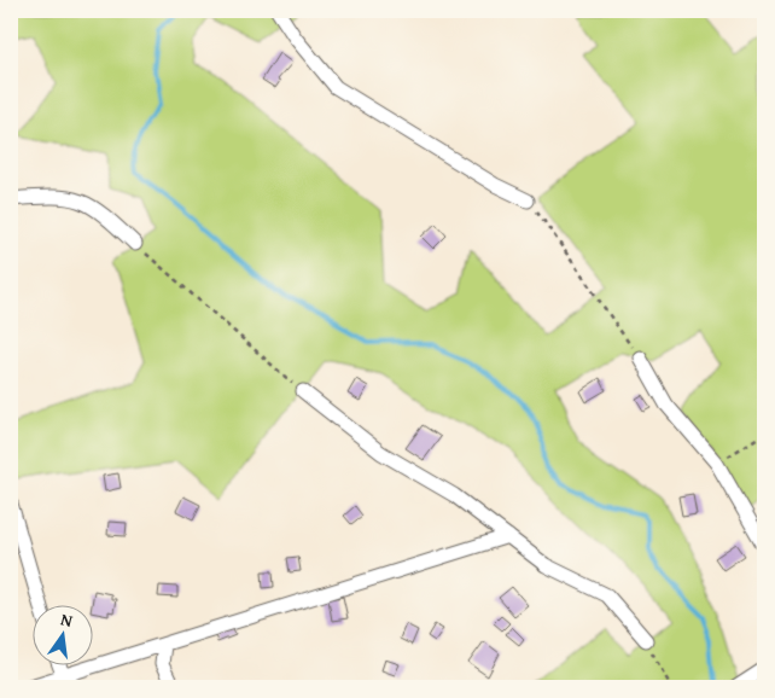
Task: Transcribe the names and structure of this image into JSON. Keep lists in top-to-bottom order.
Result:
{
  "north": "top"
}
